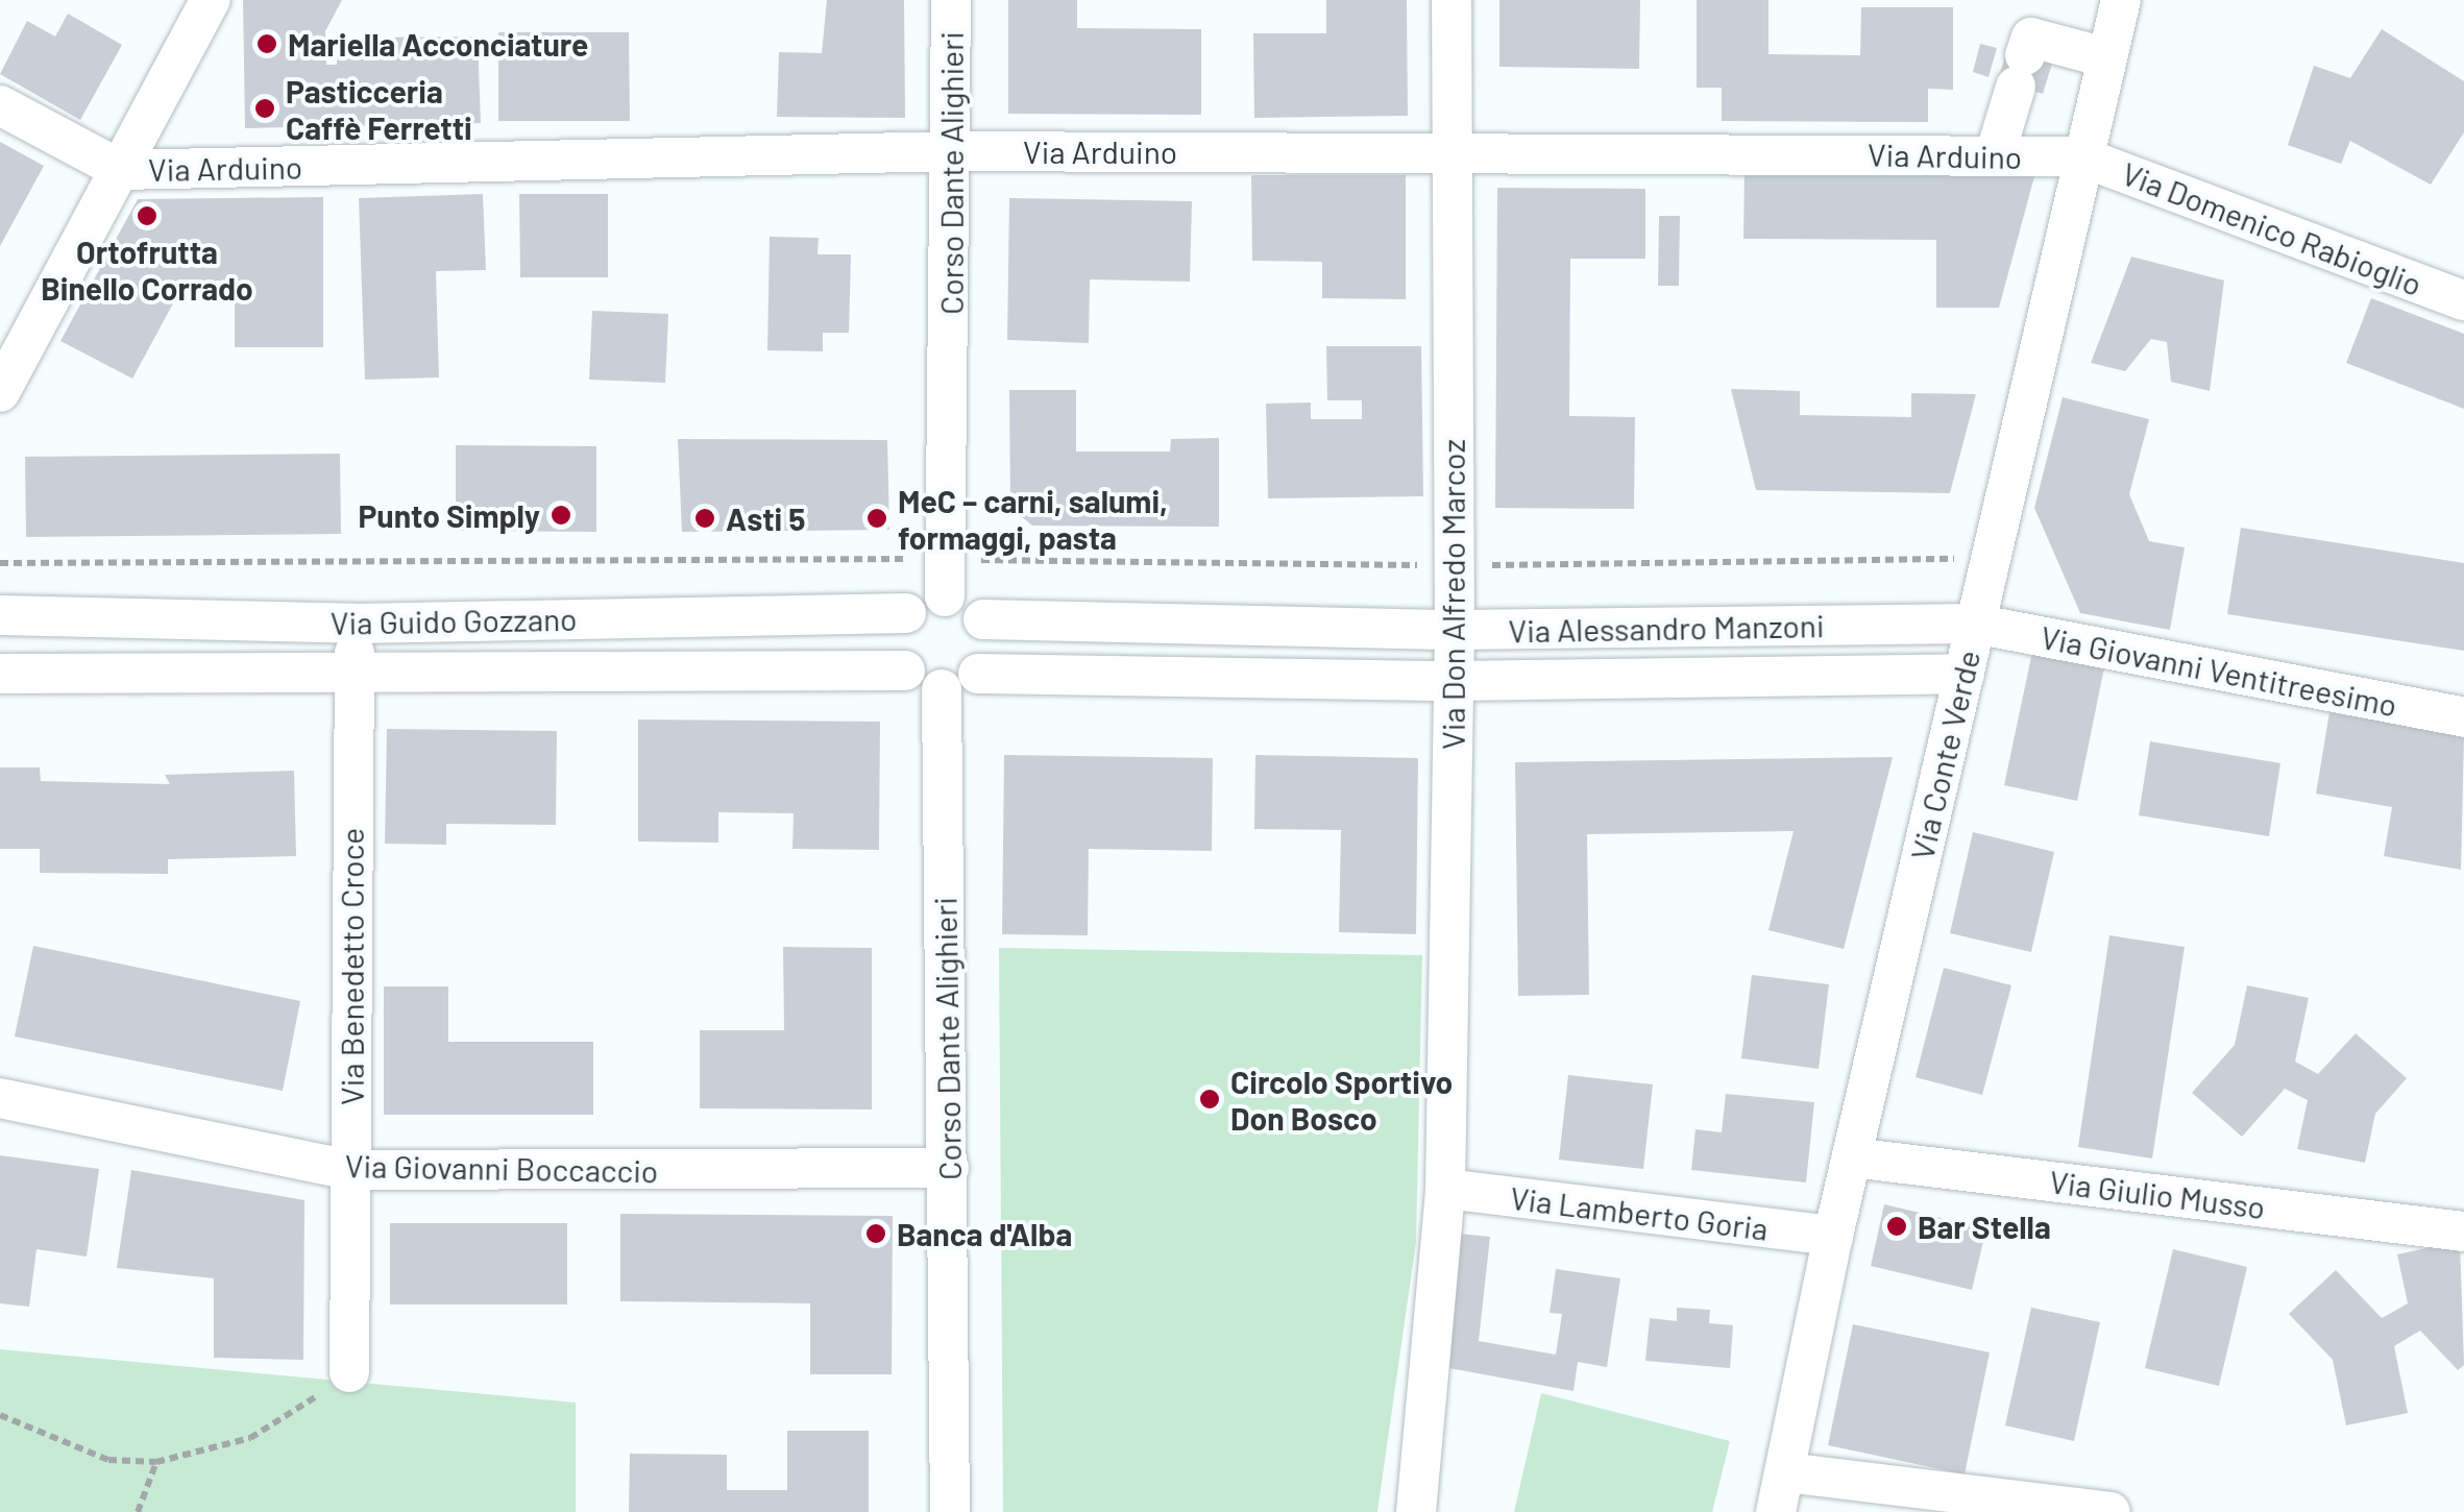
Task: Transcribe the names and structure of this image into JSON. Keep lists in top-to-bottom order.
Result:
{
  "streets": {
    "street": [
      "Via Arduino",
      "Corso Dante Alighieri",
      "Via Domenico Rabioglio",
      "Via Don Alfredo Marcoz",
      "Via Guido Gozzano",
      "Via Alessandro Manzoni",
      "Via Giovanni Ventitreesimo",
      "Via Conte Verde",
      "Via Benedetto Croce",
      "Via Giovanni Boccaccio",
      "Via Giulio Musso",
      "Via Lamberto Goria"
    ]
  },
  "crossings": [
    ["Via Arduino", "Corso Dante Alighieri"],
    ["Via Arduino", "Via Domenico Rabioglio"],
    ["Via Arduino", "Via Don Alfredo Marcoz"],
    ["Via Arduino", "Via Conte Verde"],
    ["Corso Dante Alighieri", "Via Guido Gozzano"],
    ["Corso Dante Alighieri", "Via Alessandro Manzoni"],
    ["Corso Dante Alighieri", "Via Giovanni Boccaccio"],
    ["Via Domenico Rabioglio", "Via Conte Verde"],
    ["Via Don Alfredo Marcoz", "Via Alessandro Manzoni"],
    ["Via Don Alfredo Marcoz", "Via Lamberto Goria"],
    ["Via Guido Gozzano", "Via Alessandro Manzoni"],
    ["Via Guido Gozzano", "Via Benedetto Croce"],
    ["Via Alessandro Manzoni", "Via Giovanni Ventitreesimo"],
    ["Via Alessandro Manzoni", "Via Conte Verde"],
    ["Via Giovanni Ventitreesimo", "Via Conte Verde"],
    ["Via Conte Verde", "Via Giulio Musso"],
    ["Via Conte Verde", "Via Lamberto Goria"],
    ["Via Benedetto Croce", "Via Giovanni Boccaccio"]
  ],
  "places": [
    "Mariella Acconciature",
    "Pasticceria Caffè Ferretti",
    "Ortofrutta Binello Corrado",
    "Punto Simply",
    "Asti 5",
    "MeC – carni, salumi, formaggi, pasta",
    "Circolo Sportivo Don Bosco",
    "Bar Stella",
    "Banca d'Alba"
  ]
}
